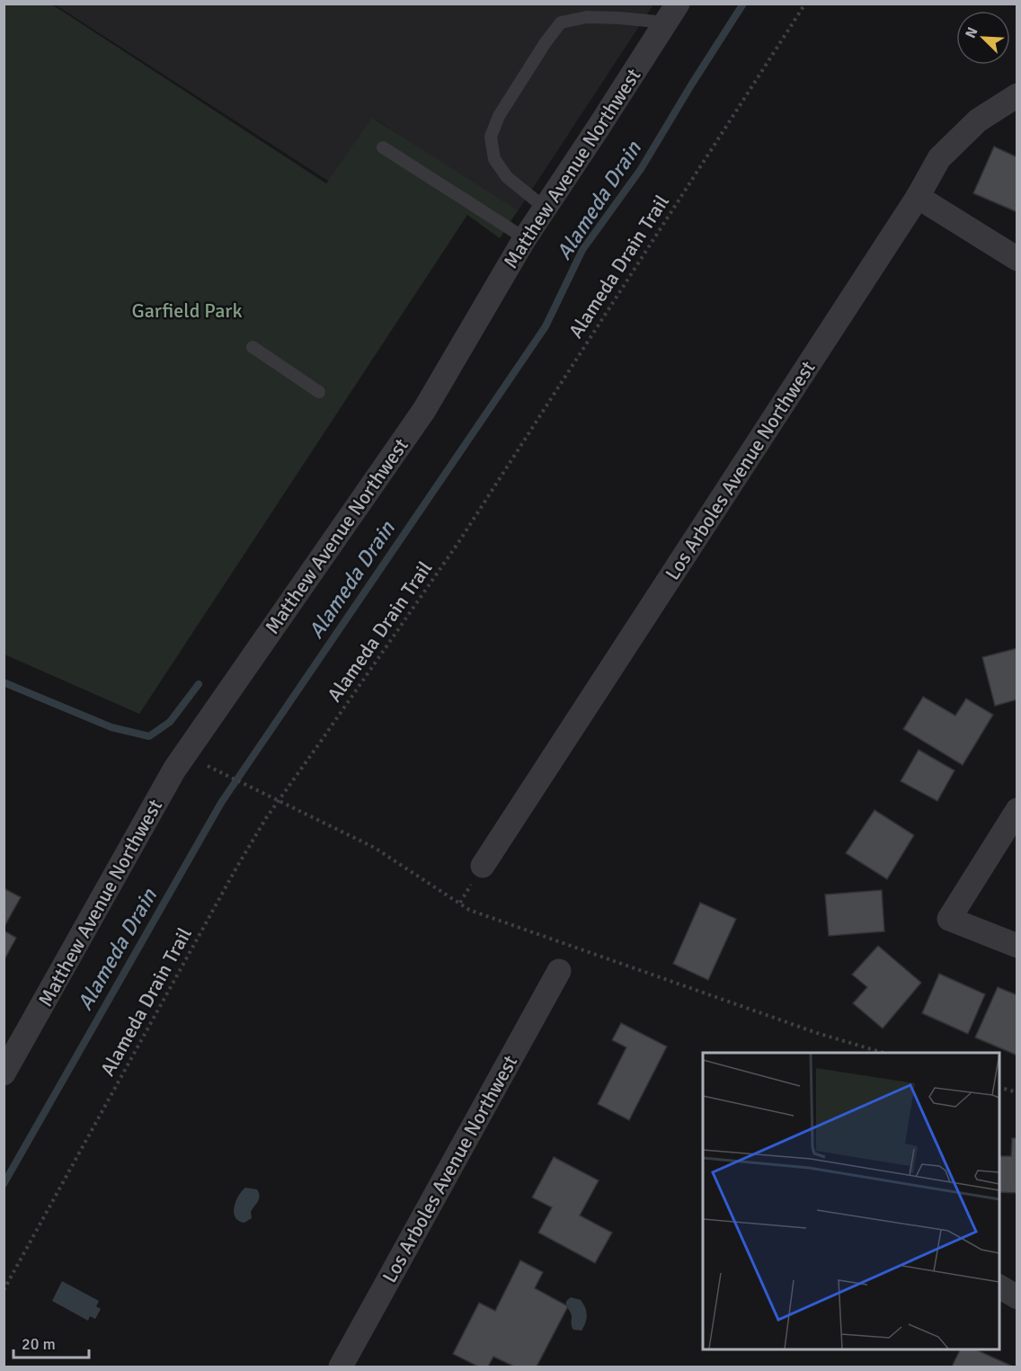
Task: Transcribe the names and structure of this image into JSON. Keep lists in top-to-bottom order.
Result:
{
  "streets": {
    "street": ["Matthew Avenue Northwest", "Los Arboles Avenue Northwest"],
    "path": ["Alameda Drain Trail"]
  },
  "water": ["Alameda Drain"],
  "parks": ["Garfield Park"],
  "scale_bar": "20 m",
  "north": "top left"
}
